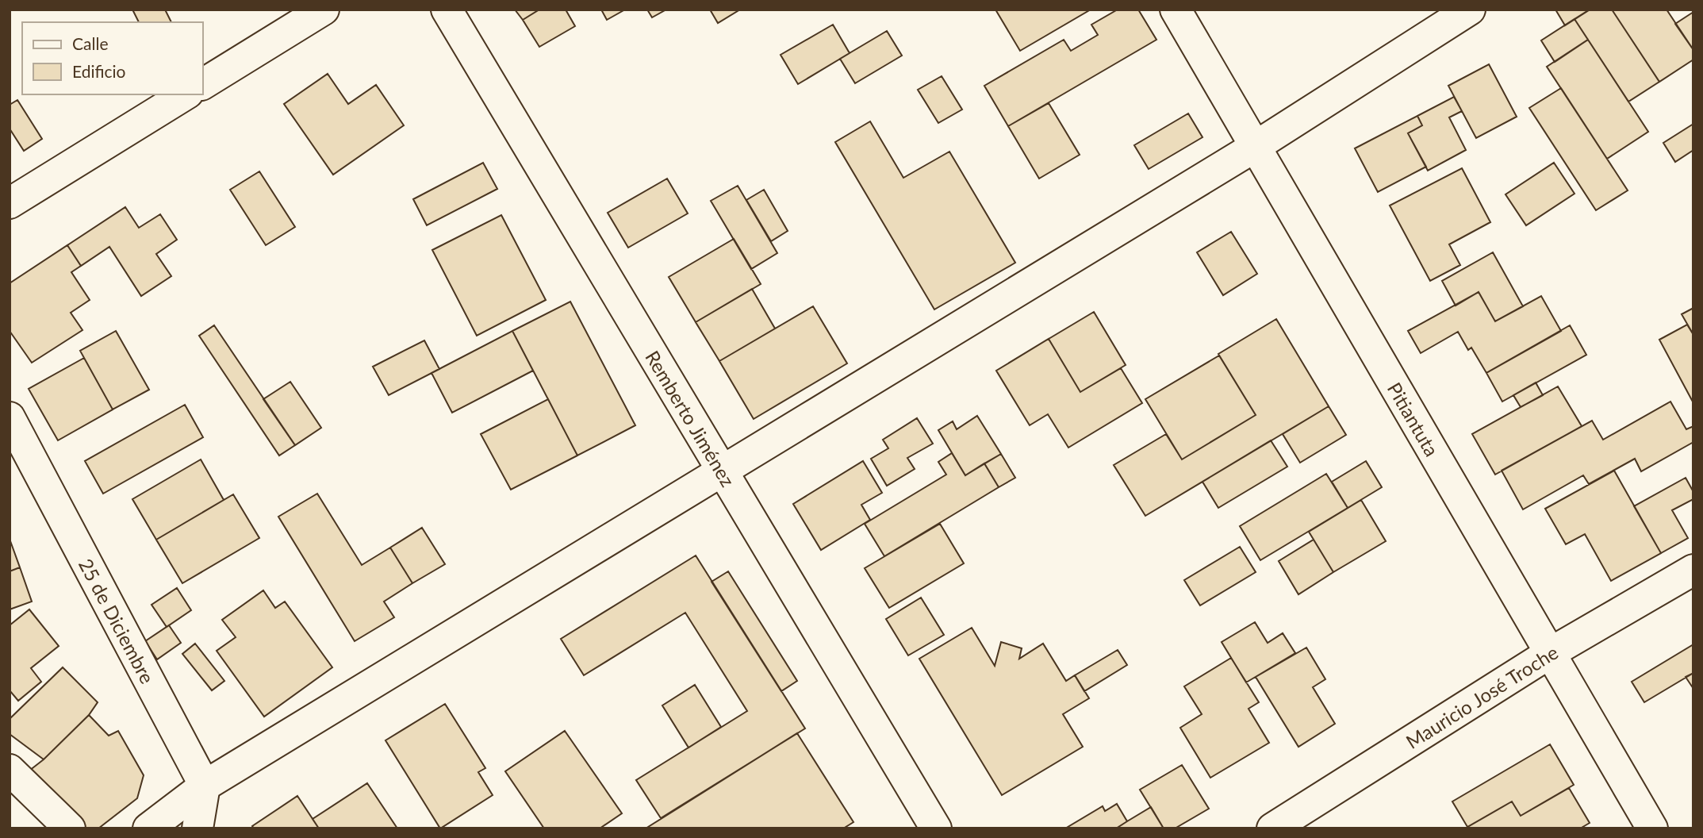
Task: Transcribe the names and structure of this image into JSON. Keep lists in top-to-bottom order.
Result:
{
  "streets": {
    "street": [
      "Remberto Jiménez",
      "Pitiantuta",
      "25 de Diciembre",
      "Mauricio José Troche"
    ]
  },
  "crossings": [
    ["Pitiantuta", "Mauricio José Troche"]
  ],
  "legend": ["Calle", "Edificio"]
}
